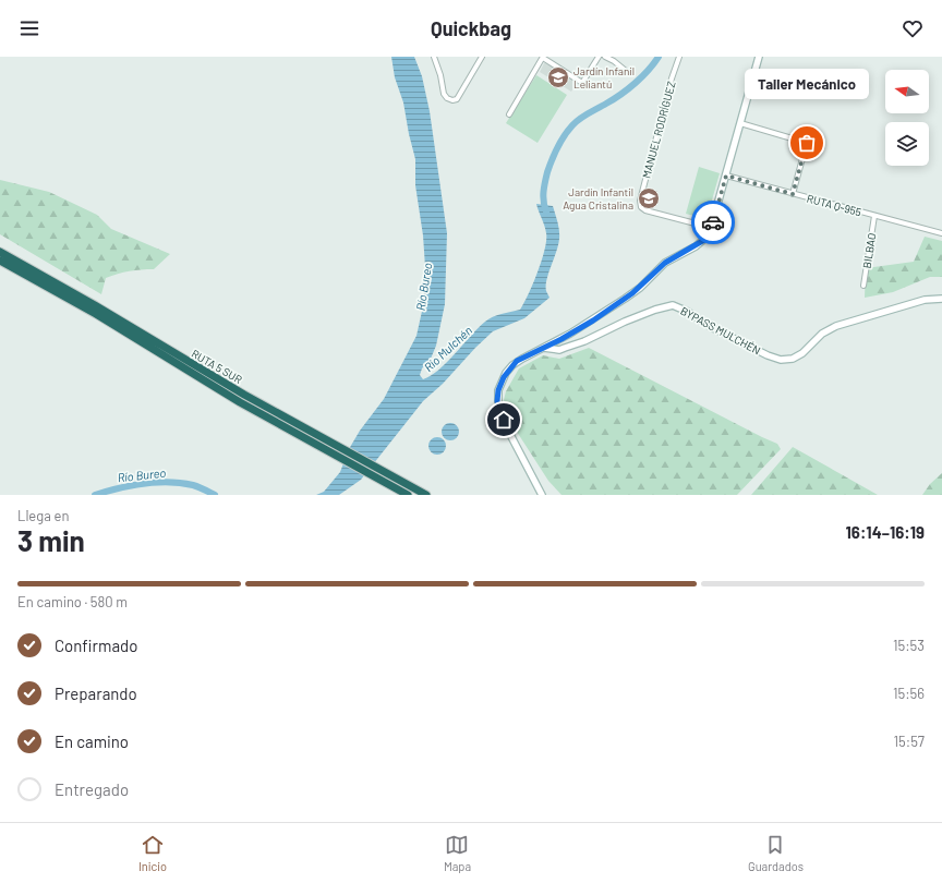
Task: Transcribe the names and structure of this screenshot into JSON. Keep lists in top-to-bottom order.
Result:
{
  "streets": {
    "highway": ["RUTA 5 SUR"],
    "main road": ["BYPASS MULCHÉN"],
    "street": ["MANUEL RODRÍGUEZ", "RUTA Q-955", "BILBAO"]
  },
  "crossings": [
    ["RUTA Q-955", "BILBAO"]
  ],
  "water": ["Río Bureo", "Río Mulchén"],
  "places": {
    "school or university": ["Jardín Infanil Leliantú", "Jardín Infantil Agua Cristalina"],
    "other": ["Taller Mecánico"]
  },
  "north": "left",
  "page": {
    "header": "Quickbag",
    "bubble": "Taller Mecánico",
    "heading": ["3 min", "Llega en", "16:14–16:19"],
    "bar": "En camino · 580 m",
    "list": [
      ["Confirmado", "15:53"],
      ["Preparando", "15:56"],
      ["En camino", "15:57"],
      "Entregado"
    ],
    "tabs": ["Inicio", "Mapa", "Guardados"]
  }
}
